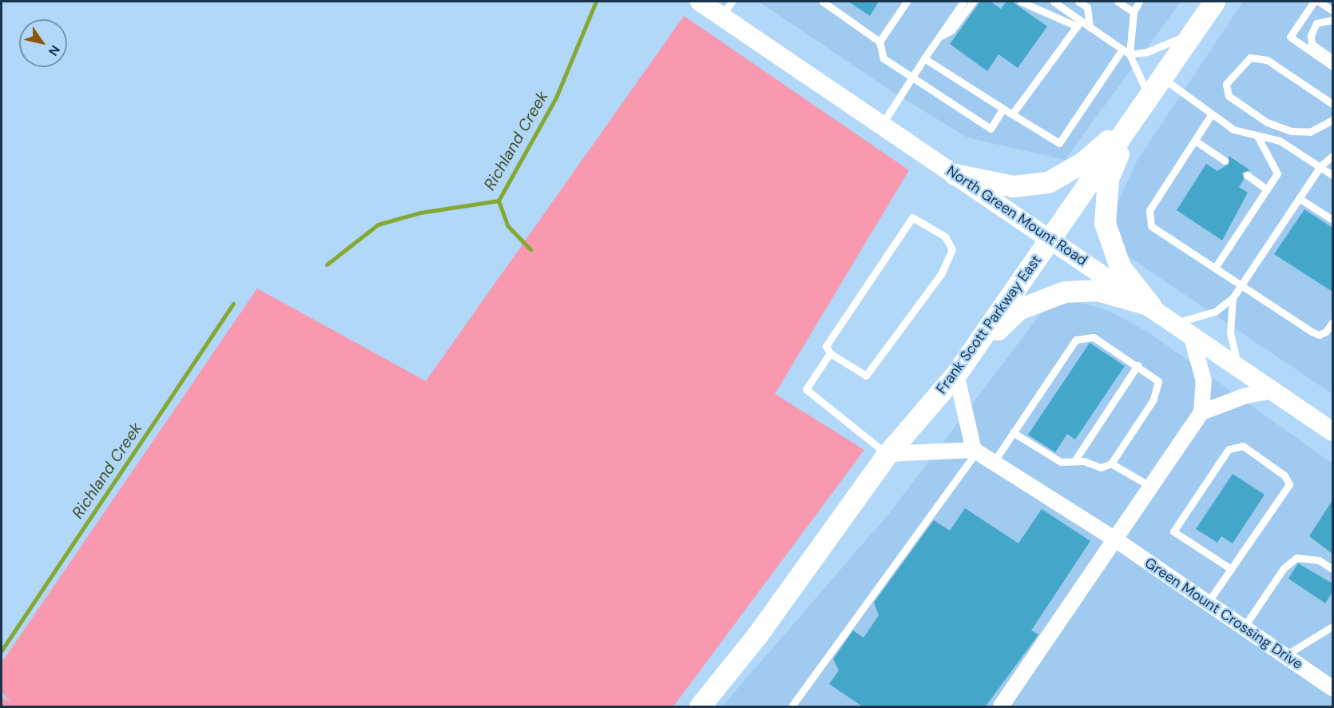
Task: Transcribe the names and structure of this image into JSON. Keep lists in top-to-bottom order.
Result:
{
  "streets": {
    "main road": ["Frank Scott Parkway East"],
    "street": ["North Green Mount Road", "Green Mount Crossing Drive"]
  },
  "crossings": [
    ["North Green Mount Road", "Frank Scott Parkway East"]
  ],
  "water": ["Richland Creek"],
  "north": "bottom right"
}
